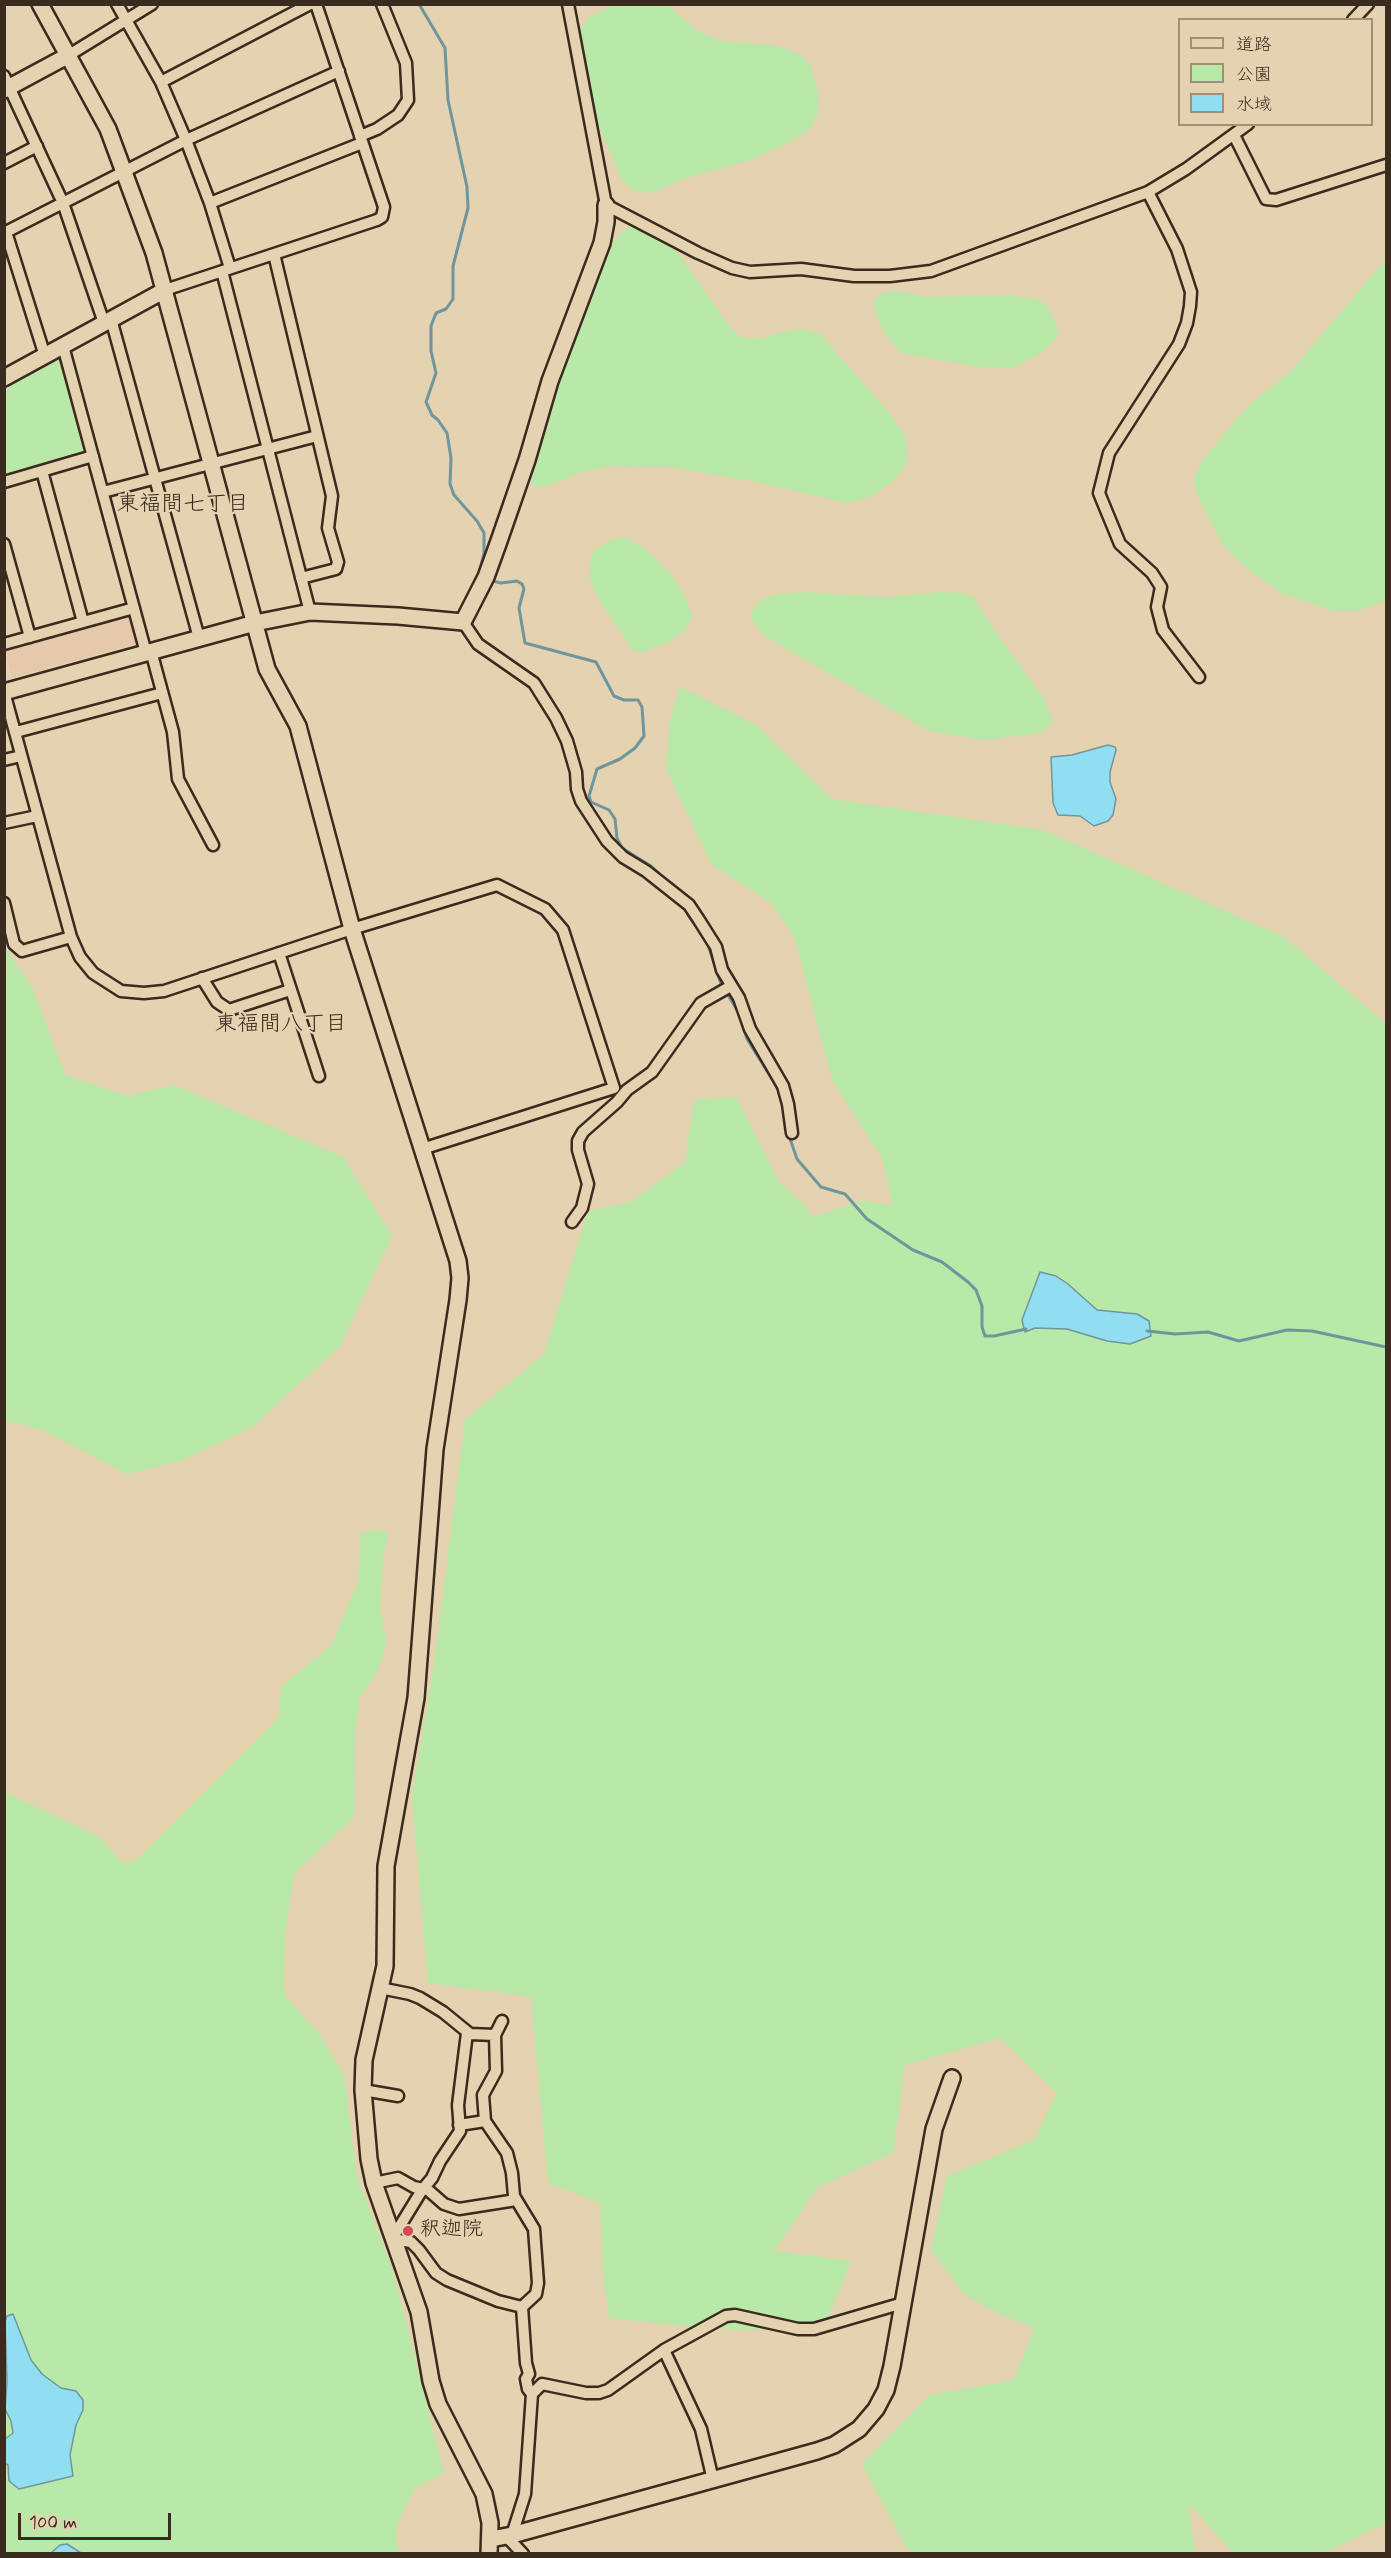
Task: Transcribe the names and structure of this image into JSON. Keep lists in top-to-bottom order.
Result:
{
  "districts": ["東福間七丁目", "東福間八丁目"],
  "places": ["釈迦院"],
  "legend": ["道路", "公園", "水域"],
  "scale_bar": "100 m"
}
